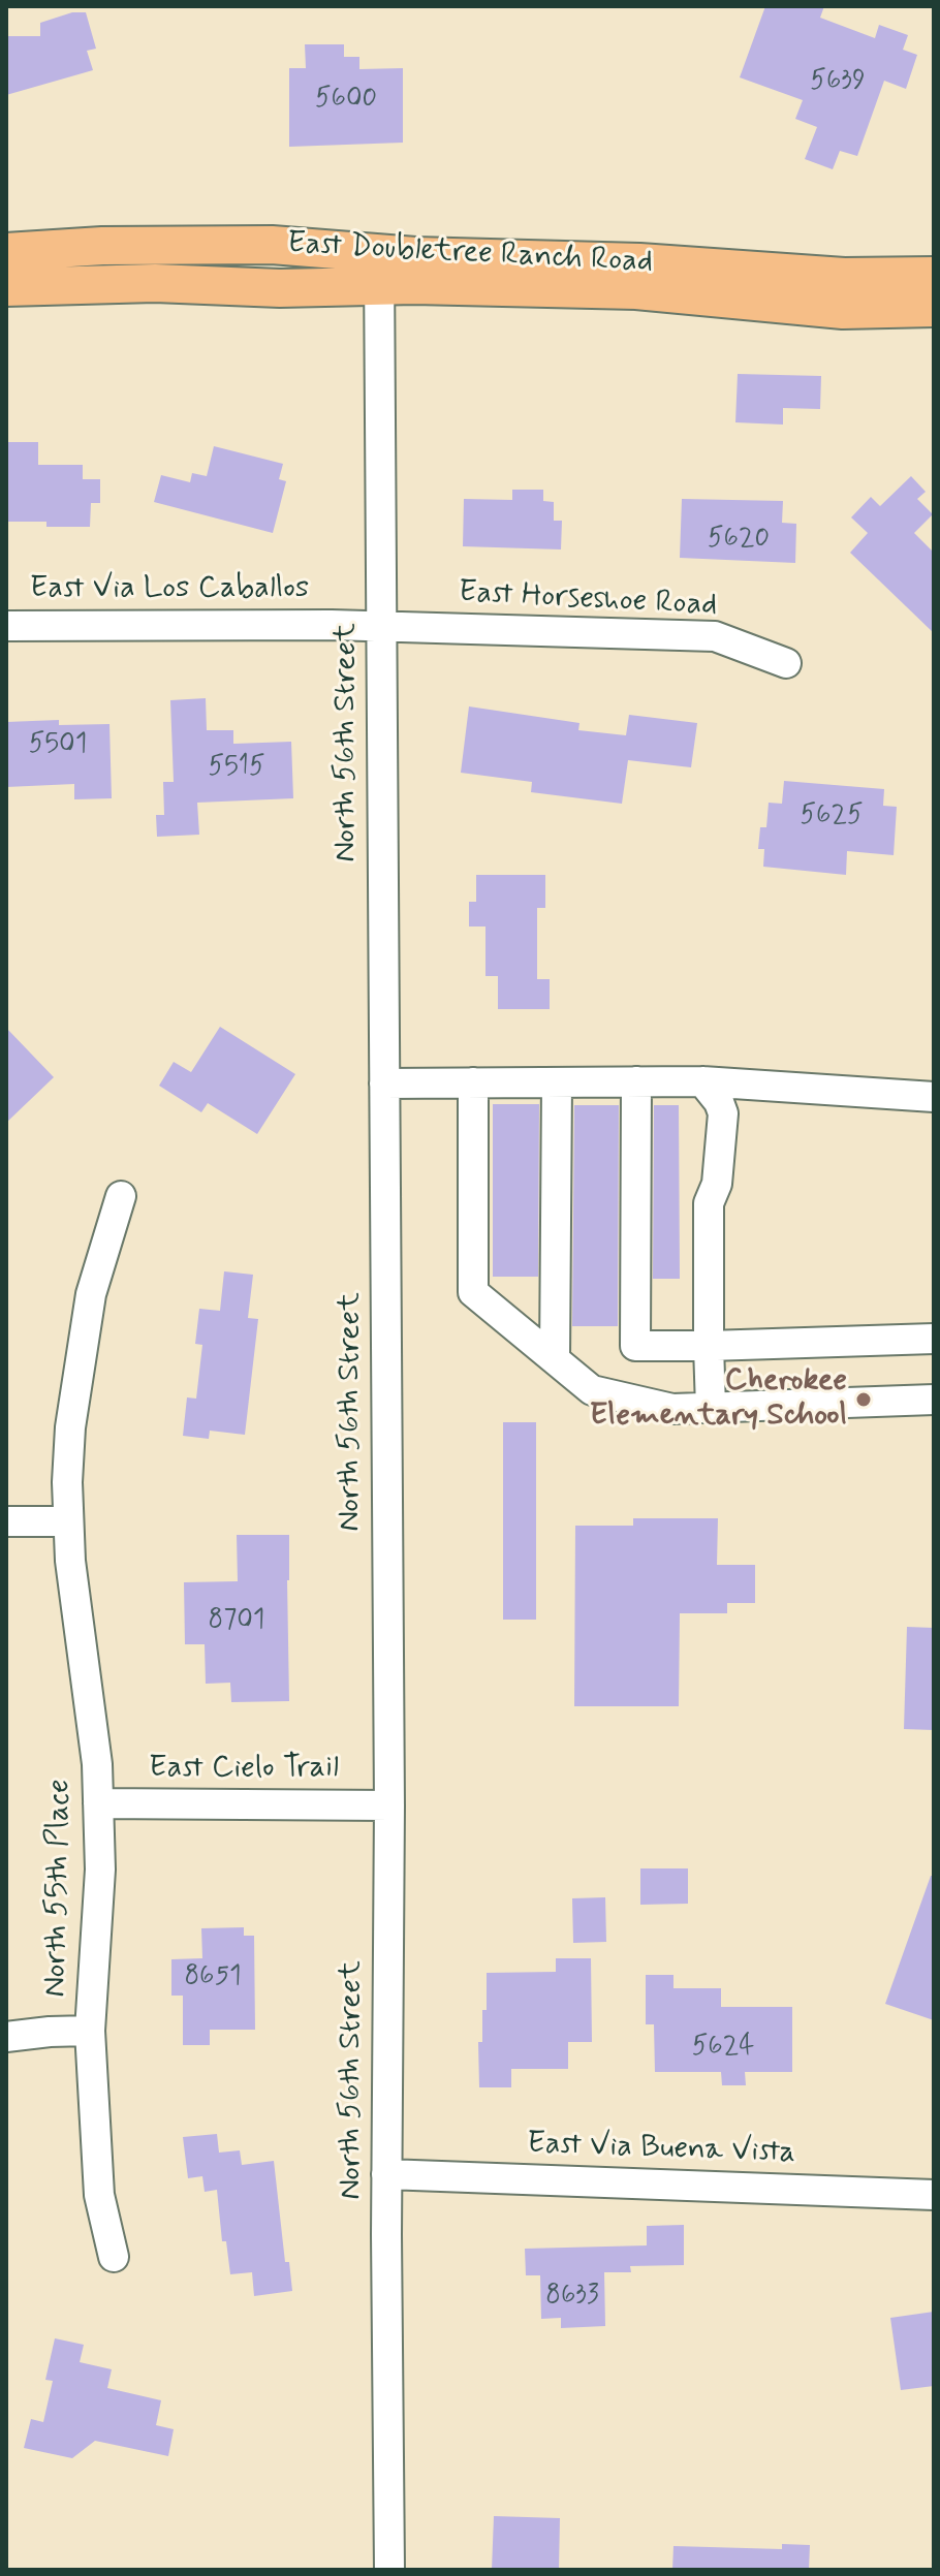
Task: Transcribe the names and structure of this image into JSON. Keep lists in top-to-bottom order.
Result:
{
  "streets": {
    "main road": ["East Doubletree Ranch Road"],
    "street": [
      "East Via Los Caballos",
      "East Horseshoe Road",
      "North 56th Street",
      "East Cielo Trail",
      "North 55th Place",
      "East Via Buena Vista"
    ]
  },
  "crossings": [
    ["East Doubletree Ranch Road", "North 56th Street"],
    ["East Via Los Caballos", "East Horseshoe Road"],
    ["East Via Los Caballos", "North 56th Street"],
    ["East Horseshoe Road", "North 56th Street"],
    ["North 56th Street", "East Cielo Trail"],
    ["North 56th Street", "East Via Buena Vista"],
    ["East Cielo Trail", "North 55th Place"]
  ],
  "places": ["Cherokee Elementary School"],
  "house_numbers": [
    "5639",
    "5600",
    "5620",
    "5501",
    "5515",
    "5625",
    "8701",
    "8651",
    "5624",
    "8633"
  ]
}
